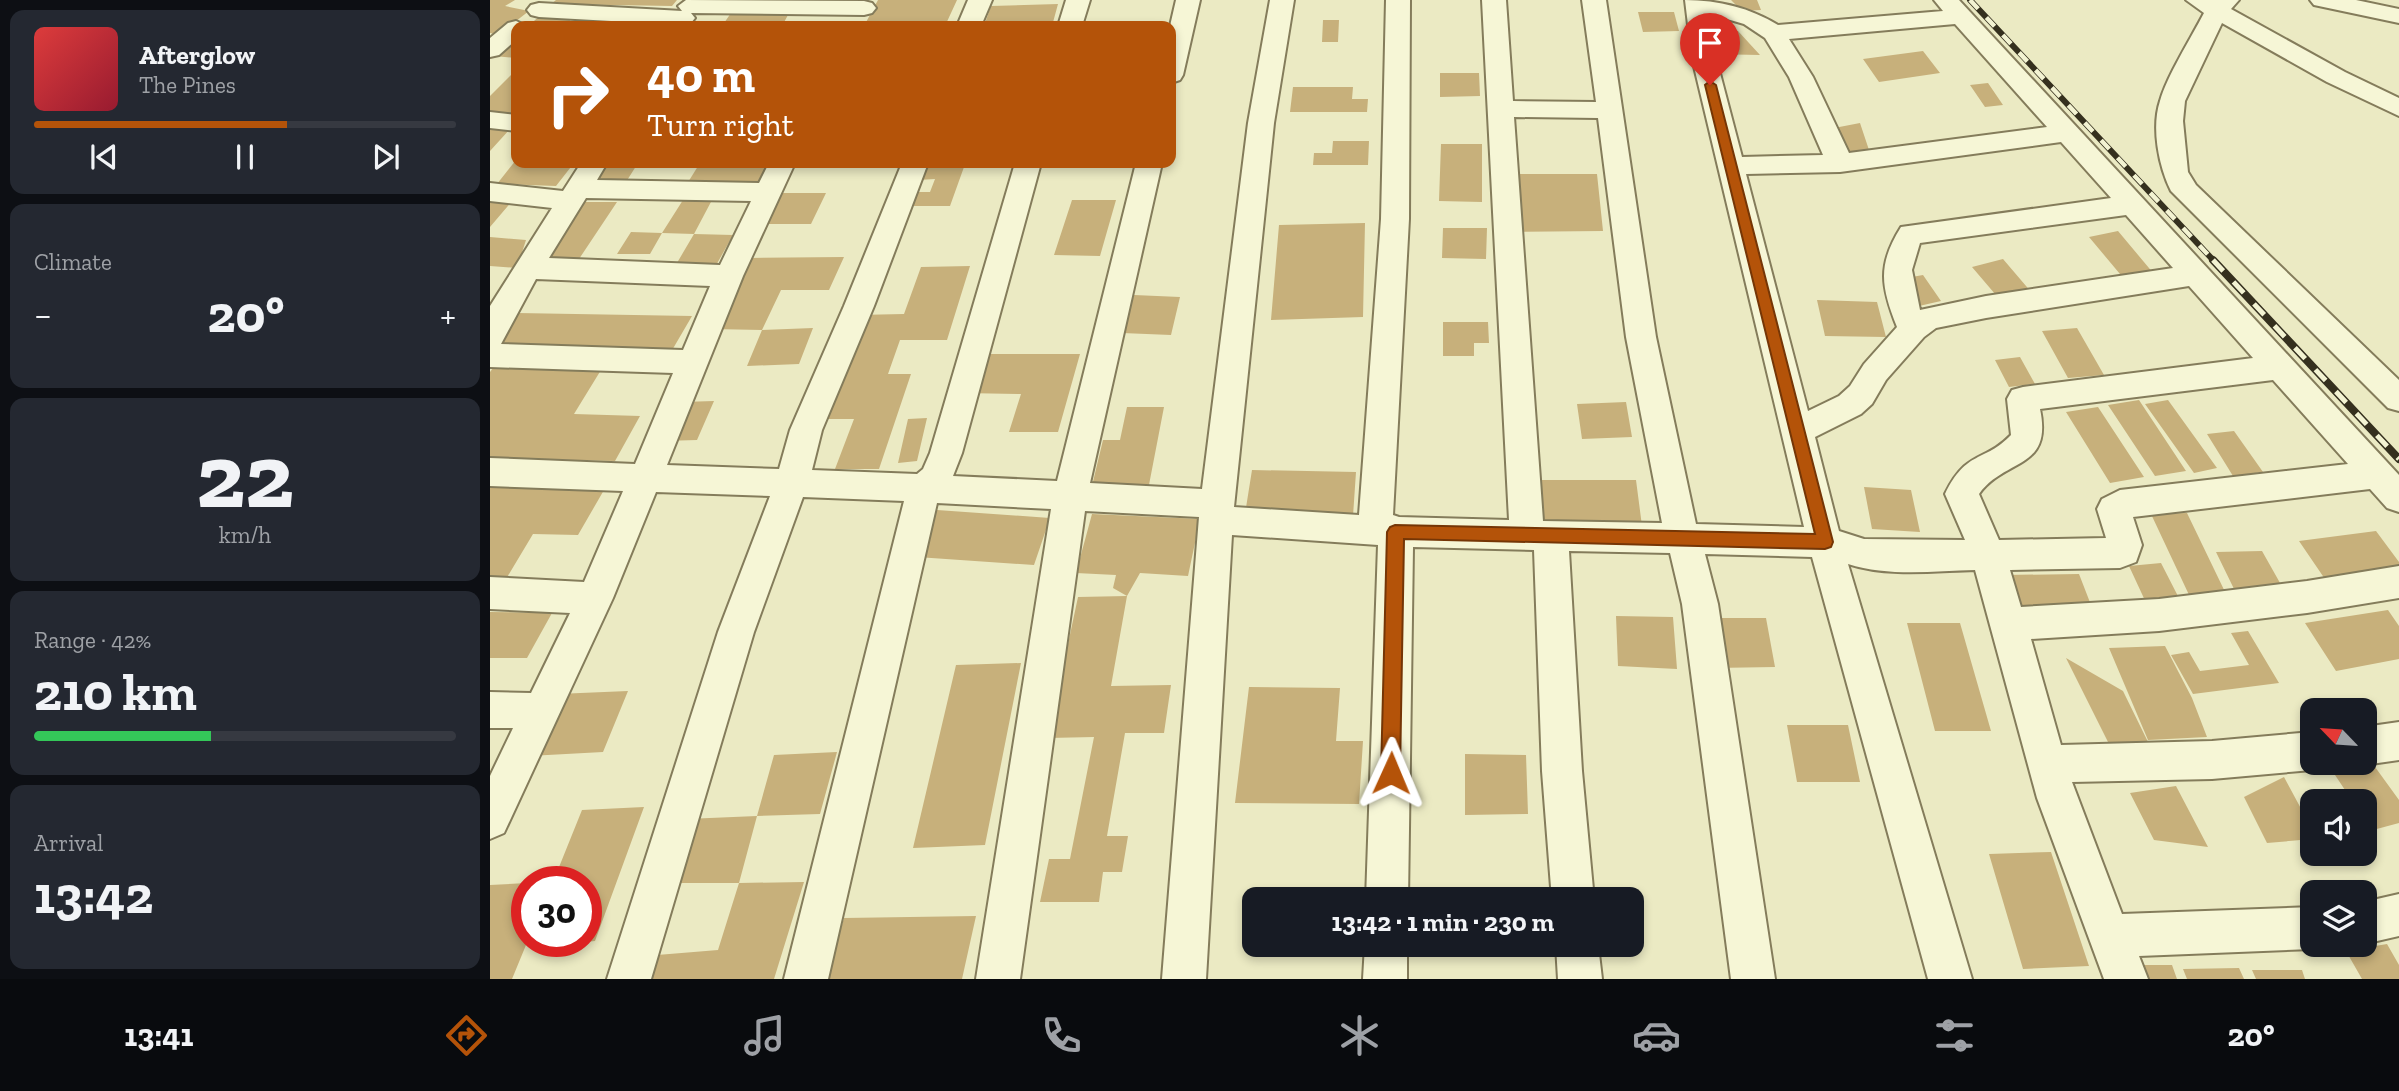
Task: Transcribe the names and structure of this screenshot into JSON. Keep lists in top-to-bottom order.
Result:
{
  "north": "top left",
  "page": {
    "turn": ["40 m", "Turn right"],
    "song": ["Afterglow", "The Pines"],
    "tile": [
      "Climate",
      ["22", "km/h"],
      ["Range · 42%", "210 km"],
      ["Arrival", "13:42"]
    ],
    "heat": ["−", "20°", "+"],
    "limit": "30",
    "trip": "13:42 · 1 min · 230 m",
    "tabs": ["13:41", "20°"]
  }
}
